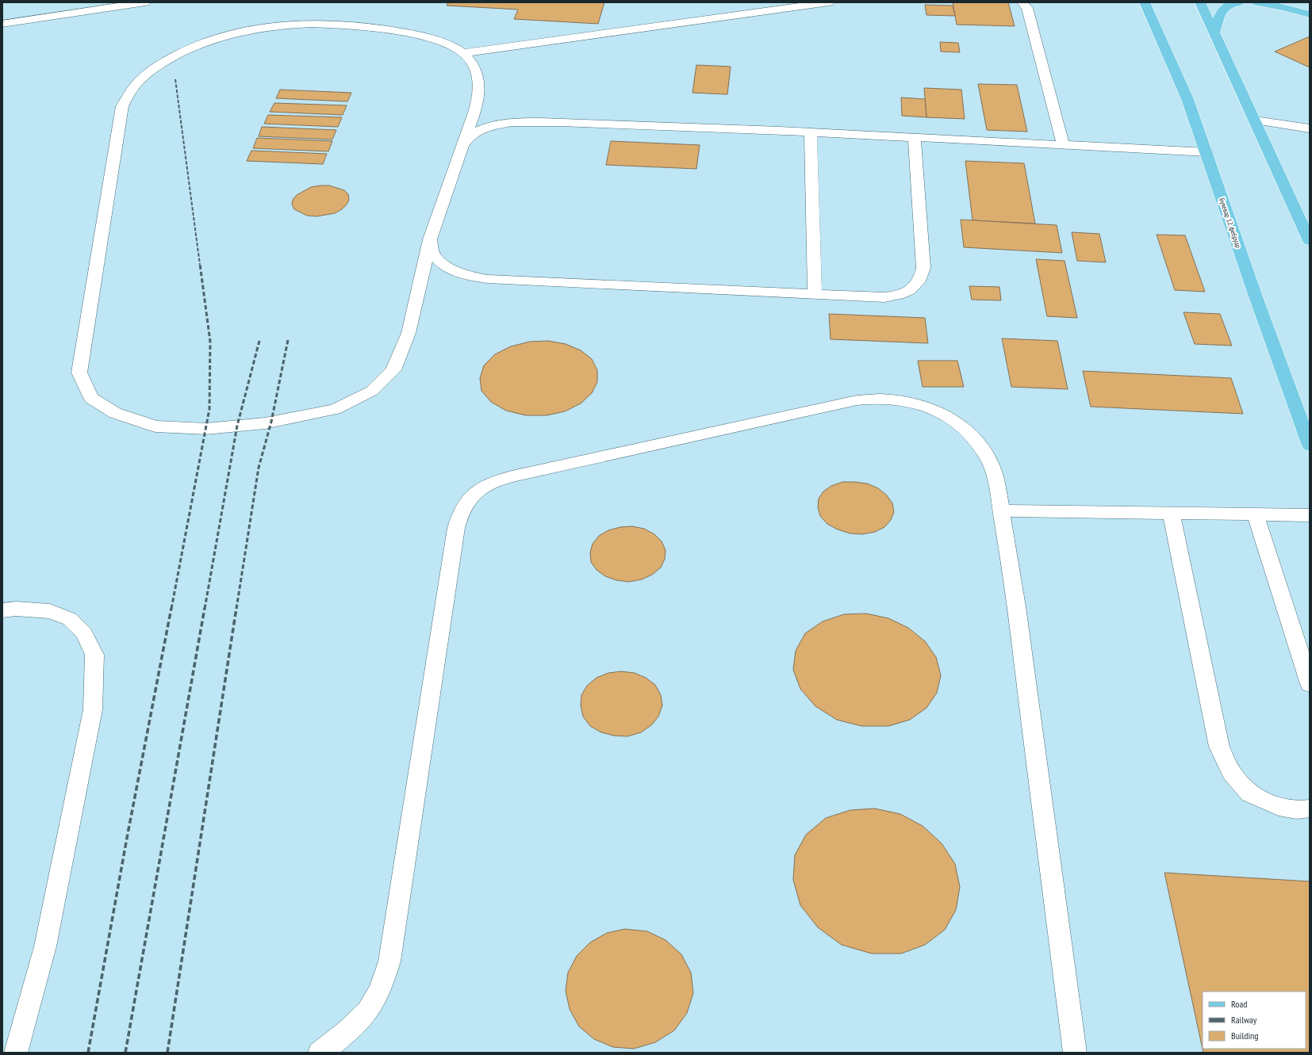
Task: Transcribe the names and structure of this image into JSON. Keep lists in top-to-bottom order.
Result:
{
  "streets": {
    "main road": ["Булевар 12. фебруар"]
  },
  "legend": ["Road", "Railway", "Building"]
}
